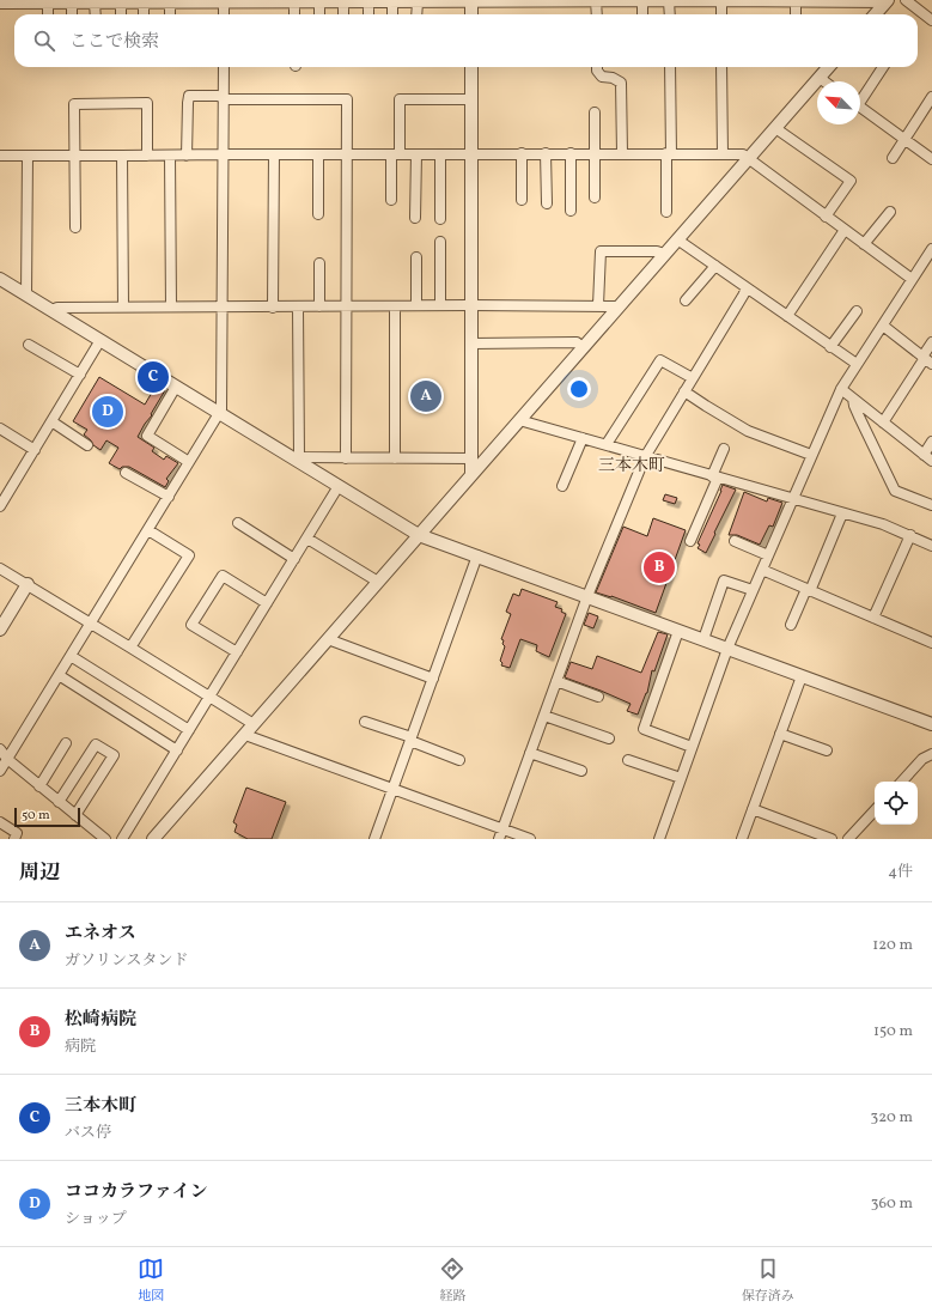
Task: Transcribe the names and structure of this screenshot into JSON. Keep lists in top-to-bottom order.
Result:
{
  "districts": ["三本木町"],
  "scale_bar": "50 m",
  "north": "top left",
  "page": {
    "search": "ここで検索",
    "pins": [
      "C",
      "A",
      "D",
      "B"
    ],
    "scale": "50 m",
    "heading": ["周辺", "4件"],
    "list": [
      {
        "mark": "A",
        "name": "エネオス",
        "note": "ガソリンスタンド",
        "value": "120 m"
      },
      {
        "mark": "B",
        "name": "松崎病院",
        "note": "病院",
        "value": "150 m"
      },
      {
        "mark": "C",
        "name": "三本木町",
        "note": "バス停",
        "value": "320 m"
      },
      {
        "mark": "D",
        "name": "ココカラファイン",
        "note": "ショップ",
        "value": "360 m"
      }
    ],
    "nav": ["地図", "経路", "保存済み"]
  }
}
